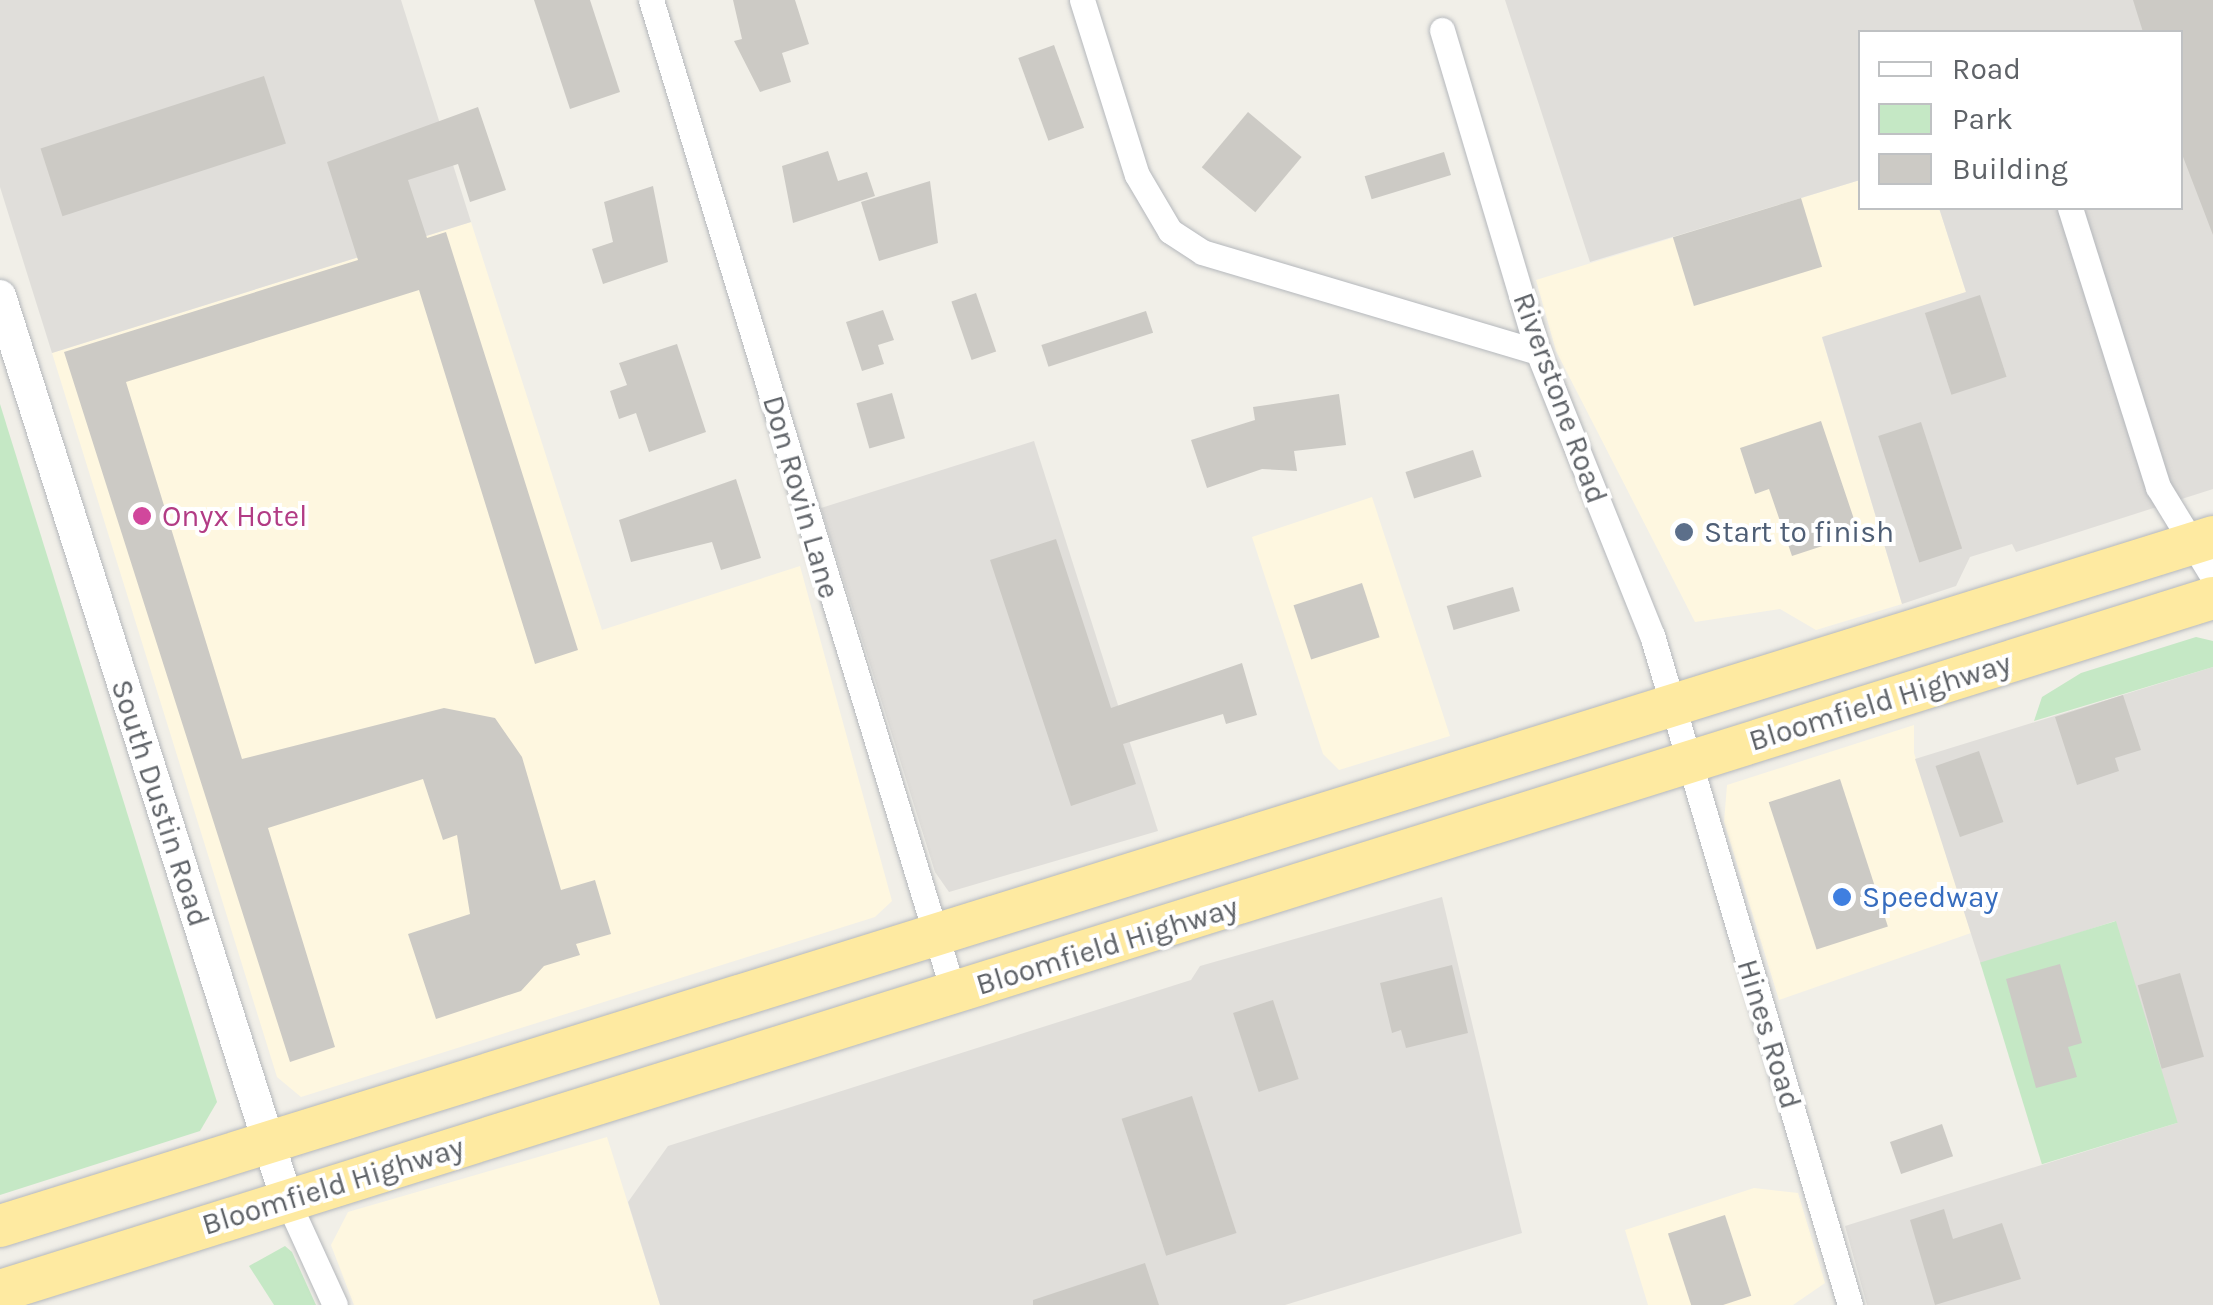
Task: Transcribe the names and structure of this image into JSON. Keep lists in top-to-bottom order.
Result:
{
  "streets": {
    "highway": ["Bloomfield Highway"],
    "street": [
      "Riverstone Road",
      "Don Rovin Lane",
      "South Dustin Road",
      "Hines Road"
    ]
  },
  "crossings": [
    ["Riverstone Road", "Bloomfield Highway"],
    ["Riverstone Road", "Hines Road"],
    ["Don Rovin Lane", "Bloomfield Highway"],
    ["Bloomfield Highway", "South Dustin Road"],
    ["Bloomfield Highway", "Hines Road"]
  ],
  "places": ["Onyx Hotel", "Start to finish", "Speedway"],
  "legend": ["Road", "Park", "Building"]
}
